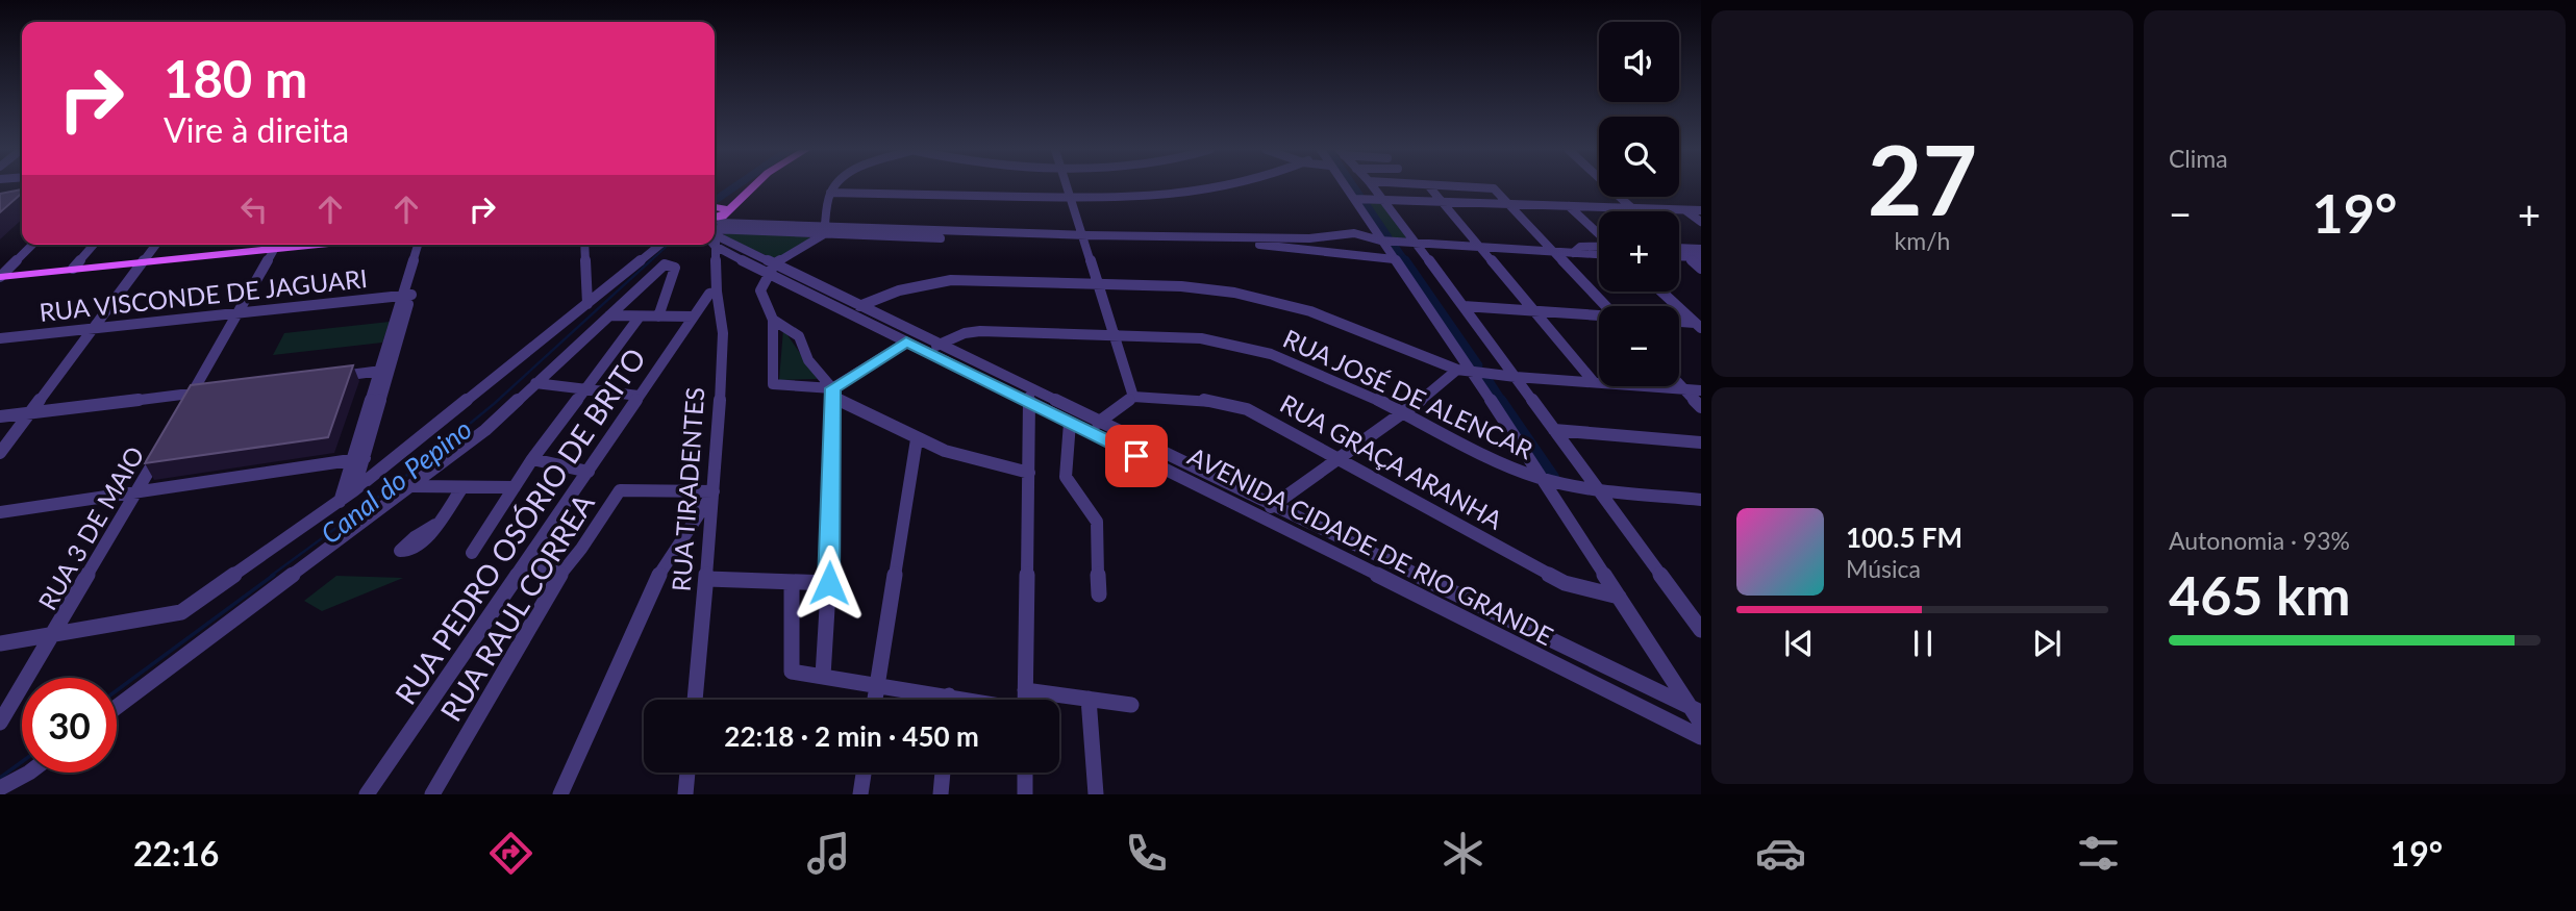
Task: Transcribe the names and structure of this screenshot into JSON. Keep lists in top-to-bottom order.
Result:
{
  "streets": {
    "street": [
      "RUA VISCONDE DE JAGUARI",
      "RUA JOSÉ DE ALENCAR",
      "RUA GRAÇA ARANHA",
      "RUA TIRADENTES",
      "RUA PEDRO OSÓRIO DE BRITO",
      "RUA 3 DE MAIO",
      "AVENIDA CIDADE DE RIO GRANDE",
      "RUA RAUL CORREA"
    ]
  },
  "crossings": [
    ["RUA JOSÉ DE ALENCAR", "AVENIDA CIDADE DE RIO GRANDE"],
    ["RUA TIRADENTES", "RUA PEDRO OSÓRIO DE BRITO"],
    ["RUA TIRADENTES", "AVENIDA CIDADE DE RIO GRANDE"],
    ["RUA TIRADENTES", "RUA RAUL CORREA"]
  ],
  "water": ["Canal do Pepino"],
  "page": {
    "tile": [
      ["27", "km/h"],
      "Clima",
      ["Autonomia · 93%", "465 km"]
    ],
    "map_buttons": ["+", "−"],
    "turn": ["180 m", "Vire à direita"],
    "heat": ["−", "19°", "+"],
    "song": ["100.5 FM", "Música"],
    "limit": "30",
    "trip": "22:18 · 2 min · 450 m",
    "tabs": ["22:16", "19°"]
  }
}
